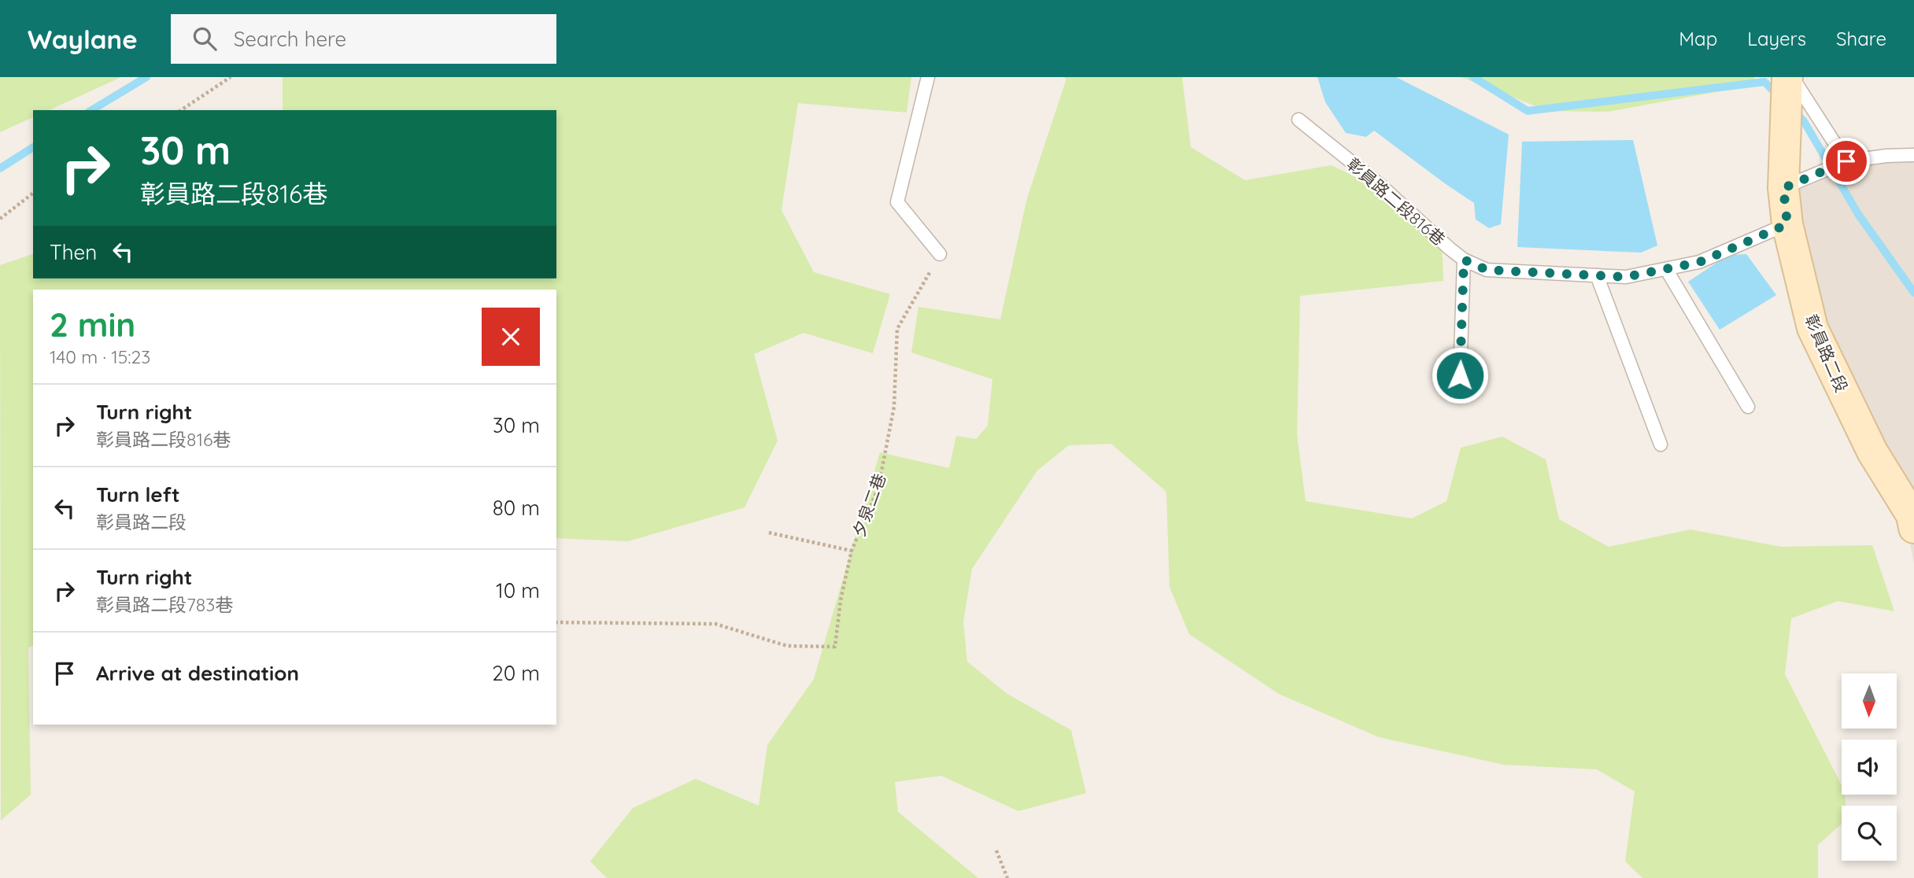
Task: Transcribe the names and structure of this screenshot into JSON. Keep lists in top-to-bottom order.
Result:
{
  "streets": {
    "main road": ["彰員路二段"],
    "lane": ["彰員路二段816巷"],
    "path": ["夕泉二巷"]
  },
  "crossings": [
    ["彰員路二段816巷", "彰員路二段"]
  ],
  "north": "bottom",
  "page": {
    "header": "Waylane",
    "search": "Search here",
    "nav": ["Map", "Layers", "Share"],
    "turn": ["30 m", "彰員路二段816巷"],
    "then": "Then",
    "heading": ["2 min", "140 m · 15:23"],
    "list": [
      {
        "name": "Turn right",
        "note": "彰員路二段816巷",
        "value": "30 m"
      },
      {
        "name": "Turn left",
        "note": "彰員路二段",
        "value": "80 m"
      },
      {
        "name": "Turn right",
        "note": "彰員路二段783巷",
        "value": "10 m"
      },
      {
        "name": "Arrive at destination",
        "value": "20 m"
      }
    ]
  }
}
